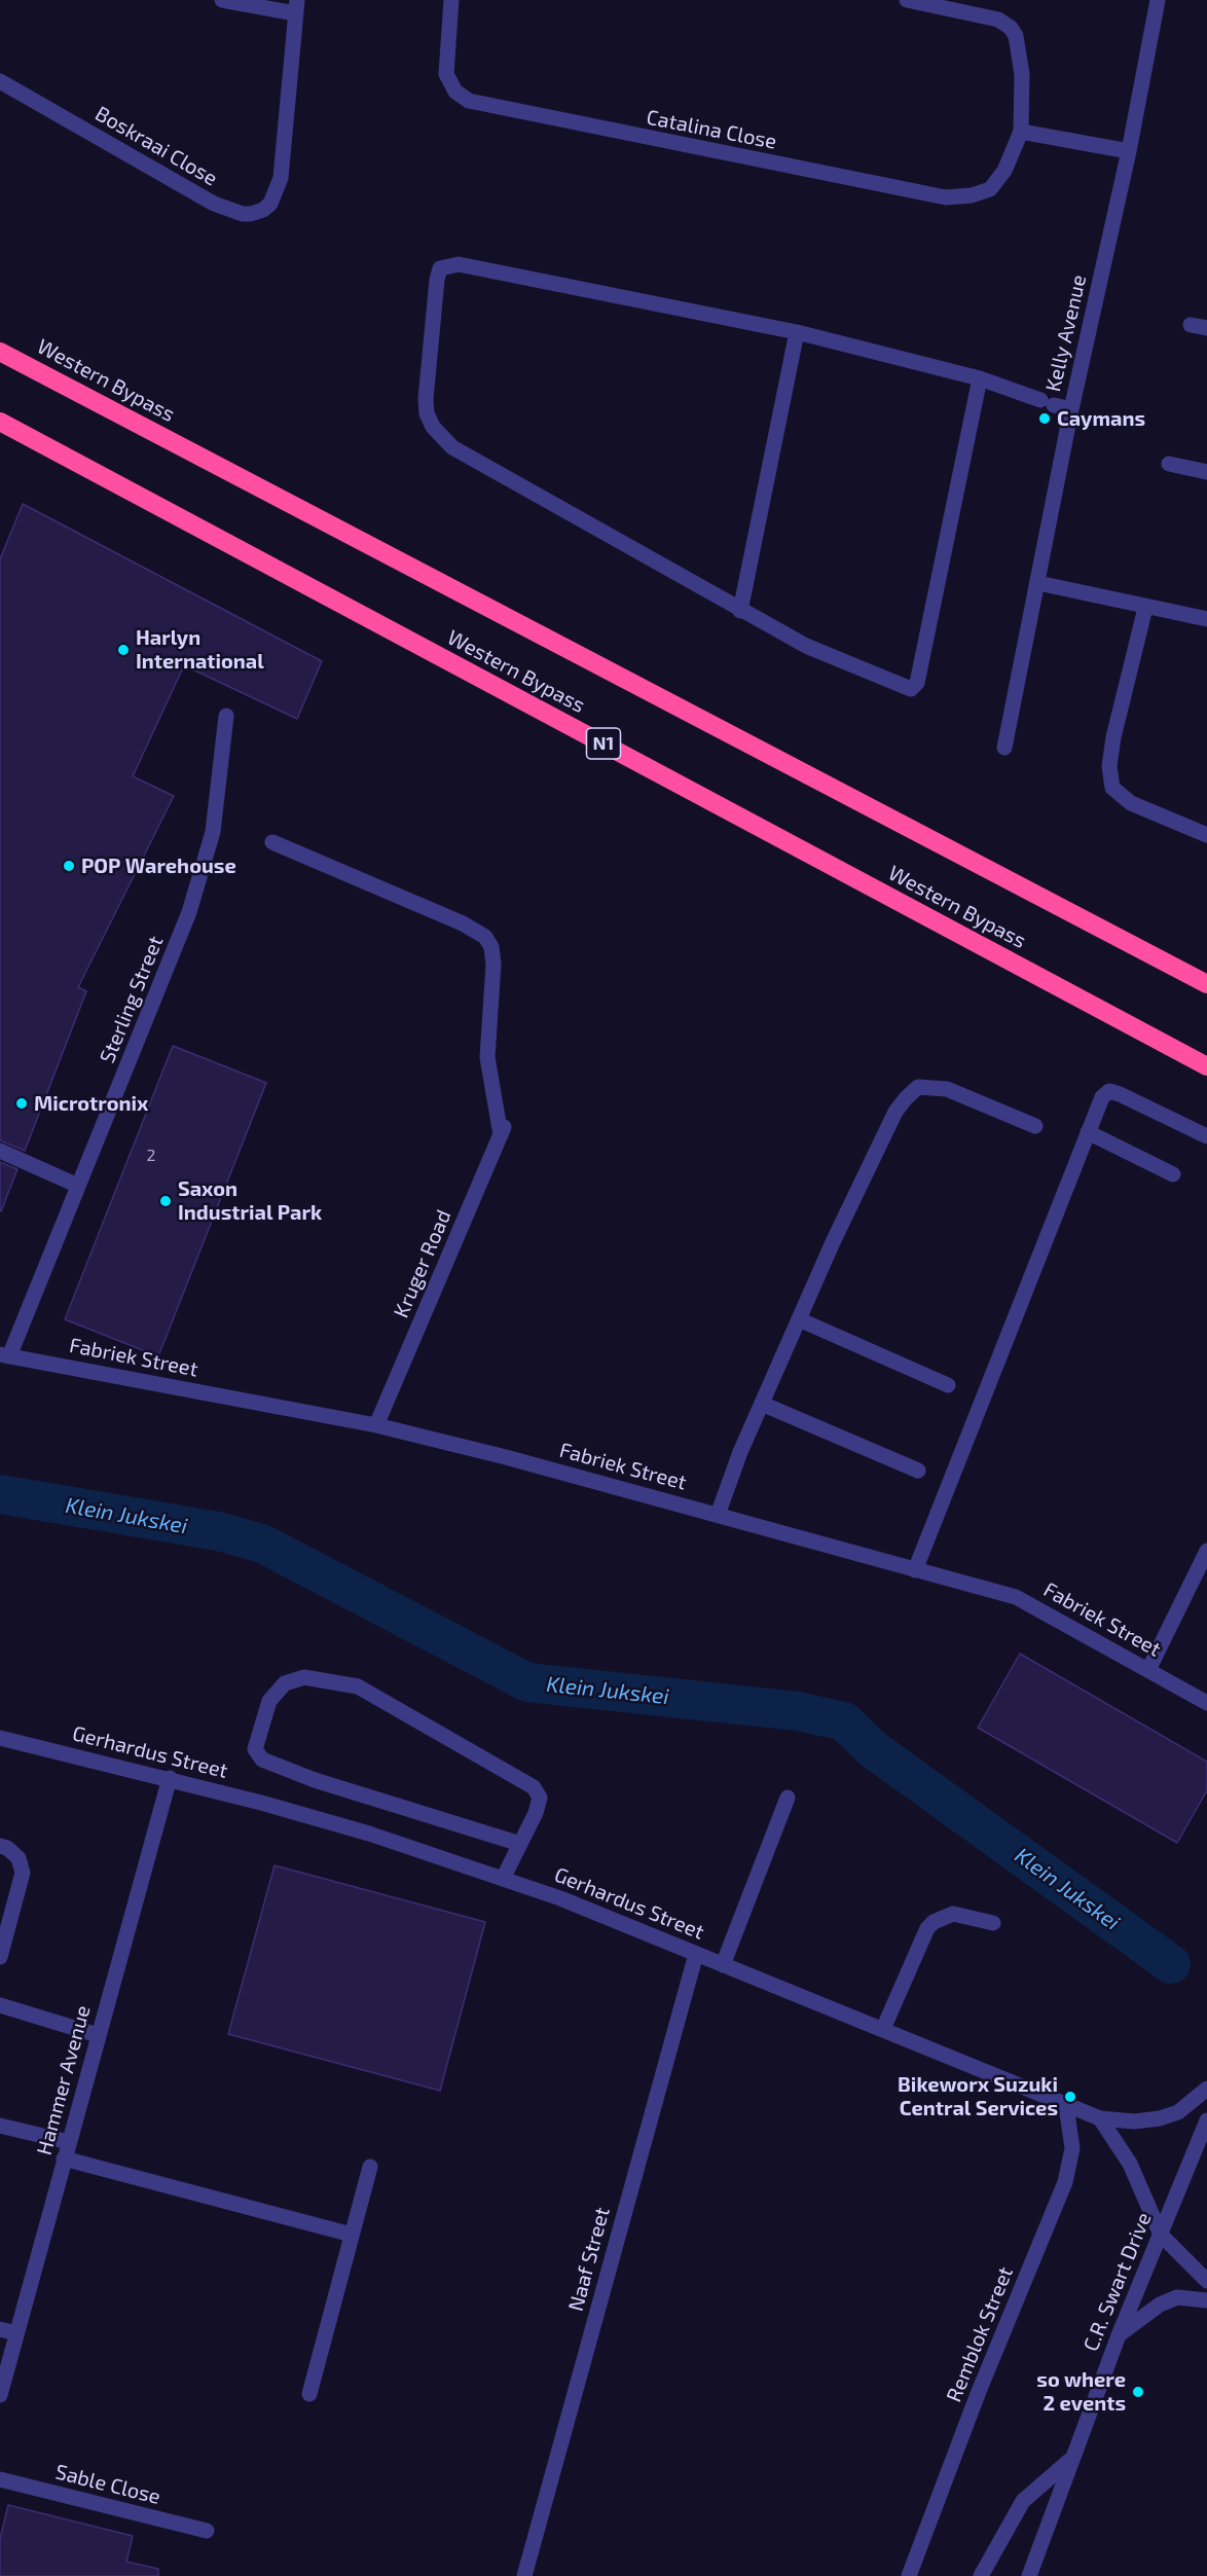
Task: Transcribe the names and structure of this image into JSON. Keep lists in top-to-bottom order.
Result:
{
  "streets": {
    "highway": ["Western Bypass", "N1"],
    "street": [
      "Catalina Close",
      "Boskraai Close",
      "Kelly Avenue",
      "Sterling Street",
      "Kruger Road",
      "Fabriek Street",
      "Gerhardus Street",
      "Hammer Avenue",
      "Naaf Street",
      "C.R. Swart Drive",
      "Remblok Street",
      "Sable Close"
    ]
  },
  "crossings": [
    ["Sterling Street", "Fabriek Street"],
    ["Kruger Road", "Fabriek Street"],
    ["Gerhardus Street", "Hammer Avenue"],
    ["Gerhardus Street", "Naaf Street"],
    ["Gerhardus Street", "Remblok Street"]
  ],
  "water": ["Klein Jukskei"],
  "places": [
    "Caymans",
    "Harlyn International",
    "POP Warehouse",
    "Microtronix",
    "Saxon Industrial Park",
    "Bikeworx Suzuki Central Services",
    "so where 2 events"
  ],
  "house_numbers": ["2"]
}
